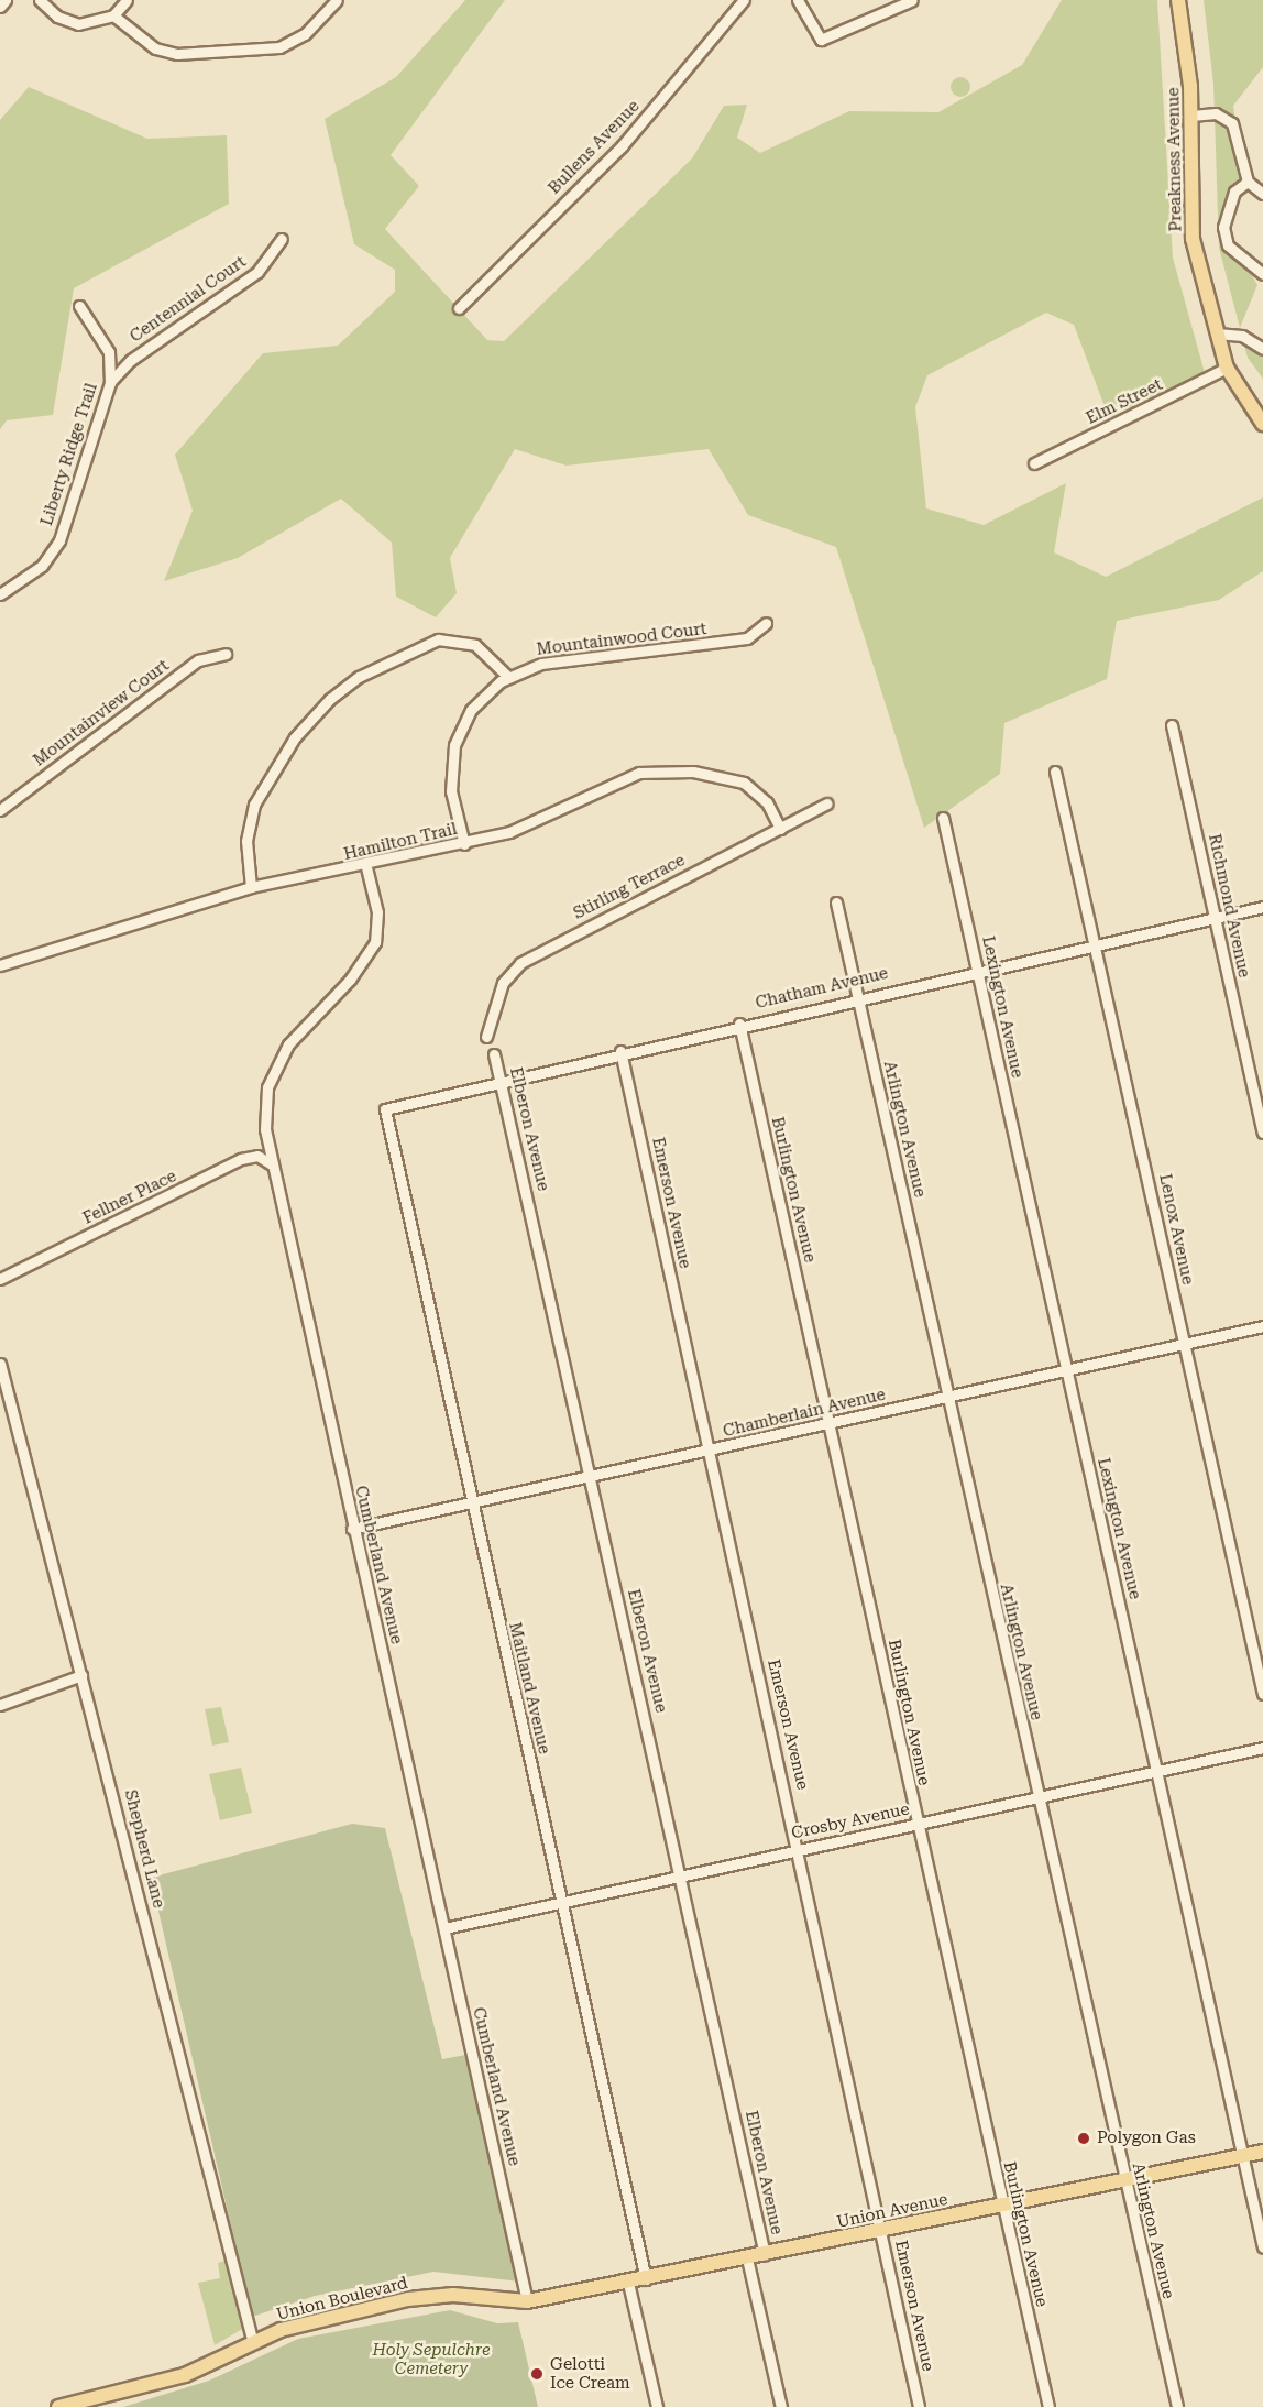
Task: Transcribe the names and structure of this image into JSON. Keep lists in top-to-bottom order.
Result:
{
  "streets": {
    "main road": ["Preakness Avenue", "Union Avenue", "Union Boulevard"],
    "street": [
      "Bullens Avenue",
      "Centennial Court",
      "Elm Street",
      "Liberty Ridge Trail",
      "Mountainwood Court",
      "Mountainview Court",
      "Hamilton Trail",
      "Stirling Terrace",
      "Richmond Avenue",
      "Chatham Avenue",
      "Lexington Avenue",
      "Elberon Avenue",
      "Arlington Avenue",
      "Burlington Avenue",
      "Fellner Place",
      "Emerson Avenue",
      "Lenox Avenue",
      "Chamberlain Avenue",
      "Cumberland Avenue",
      "Maitland Avenue",
      "Crosby Avenue",
      "Shepherd Lane"
    ]
  },
  "crossings": [
    ["Preakness Avenue", "Elm Street"],
    ["Centennial Court", "Liberty Ridge Trail"],
    ["Mountainwood Court", "Hamilton Trail"],
    ["Hamilton Trail", "Stirling Terrace"],
    ["Hamilton Trail", "Cumberland Avenue"],
    ["Richmond Avenue", "Chatham Avenue"],
    ["Chatham Avenue", "Lexington Avenue"],
    ["Chatham Avenue", "Elberon Avenue"],
    ["Chatham Avenue", "Arlington Avenue"],
    ["Chatham Avenue", "Burlington Avenue"],
    ["Chatham Avenue", "Emerson Avenue"],
    ["Chatham Avenue", "Lenox Avenue"],
    ["Chatham Avenue", "Maitland Avenue"],
    ["Lexington Avenue", "Chamberlain Avenue"],
    ["Lexington Avenue", "Crosby Avenue"],
    ["Lexington Avenue", "Union Avenue"],
    ["Elberon Avenue", "Chamberlain Avenue"],
    ["Elberon Avenue", "Crosby Avenue"],
    ["Elberon Avenue", "Union Avenue"],
    ["Arlington Avenue", "Chamberlain Avenue"],
    ["Arlington Avenue", "Crosby Avenue"],
    ["Arlington Avenue", "Union Avenue"],
    ["Burlington Avenue", "Chamberlain Avenue"],
    ["Burlington Avenue", "Crosby Avenue"],
    ["Burlington Avenue", "Union Avenue"],
    ["Fellner Place", "Cumberland Avenue"],
    ["Emerson Avenue", "Chamberlain Avenue"],
    ["Emerson Avenue", "Crosby Avenue"],
    ["Emerson Avenue", "Union Avenue"],
    ["Lenox Avenue", "Chamberlain Avenue"],
    ["Chamberlain Avenue", "Cumberland Avenue"],
    ["Chamberlain Avenue", "Maitland Avenue"],
    ["Cumberland Avenue", "Crosby Avenue"],
    ["Cumberland Avenue", "Union Avenue"],
    ["Cumberland Avenue", "Union Boulevard"],
    ["Maitland Avenue", "Crosby Avenue"],
    ["Maitland Avenue", "Union Avenue"],
    ["Shepherd Lane", "Union Boulevard"],
    ["Union Avenue", "Union Boulevard"]
  ],
  "parks": ["Holy Sepulchre Cemetery"],
  "places": ["Polygon Gas", "Gelotti Ice Cream"]
}
